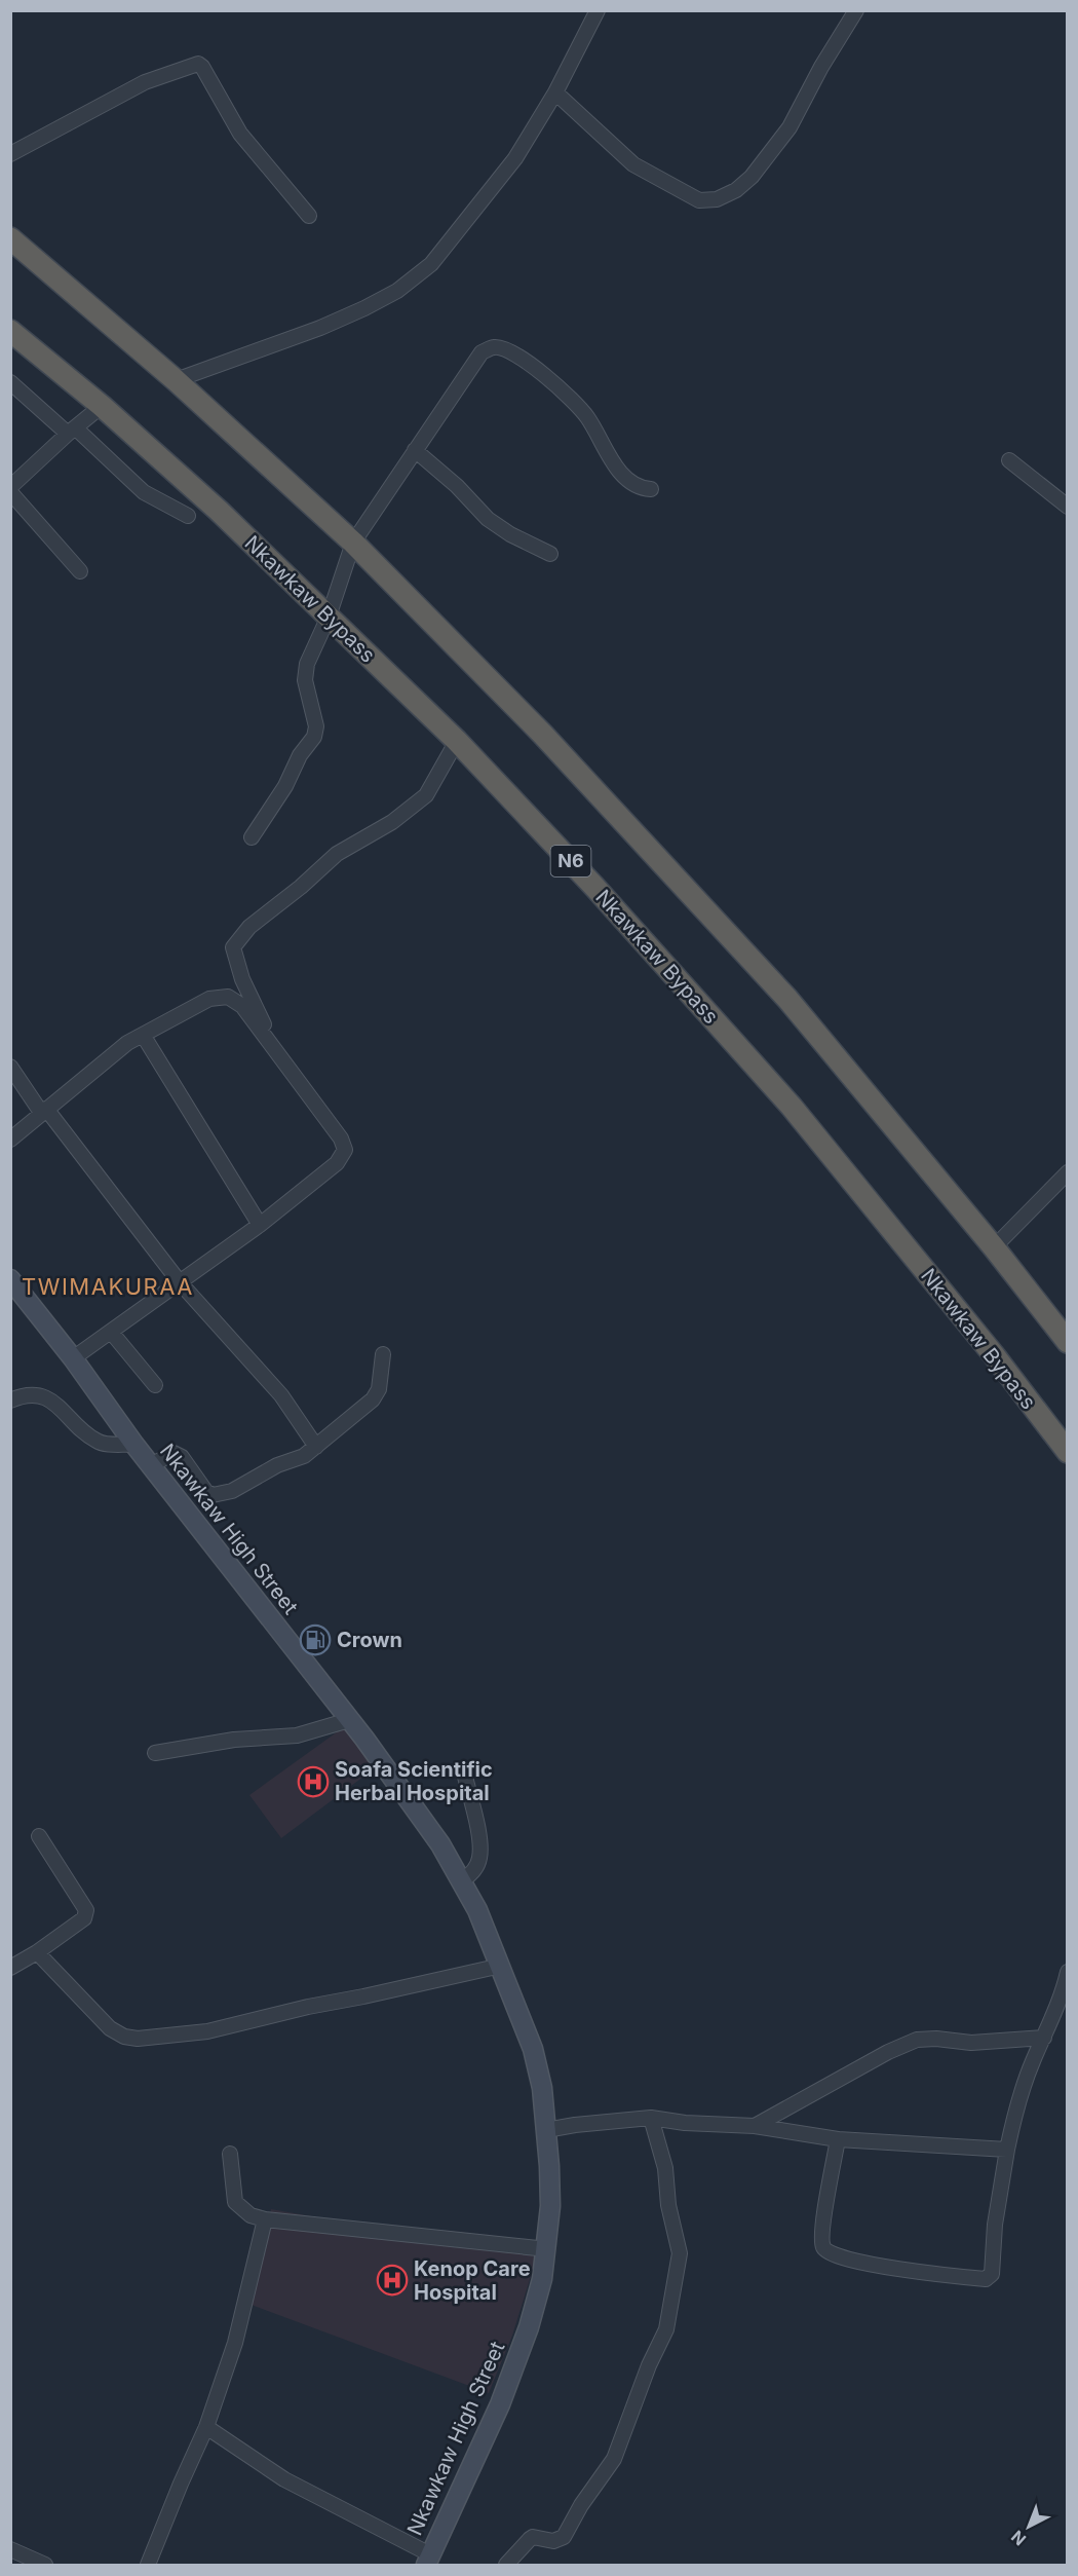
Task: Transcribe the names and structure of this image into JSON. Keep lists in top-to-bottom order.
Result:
{
  "streets": {
    "highway": ["Nkawkaw Bypass", "N6"],
    "main road": ["Nkawkaw High Street"]
  },
  "districts": ["TWIMAKURAA"],
  "places": {
    "fuel station": ["Crown"],
    "hospital": ["Soafa Scientific Herbal Hospital", "Kenop Care Hospital"]
  },
  "north": "bottom left"
}
